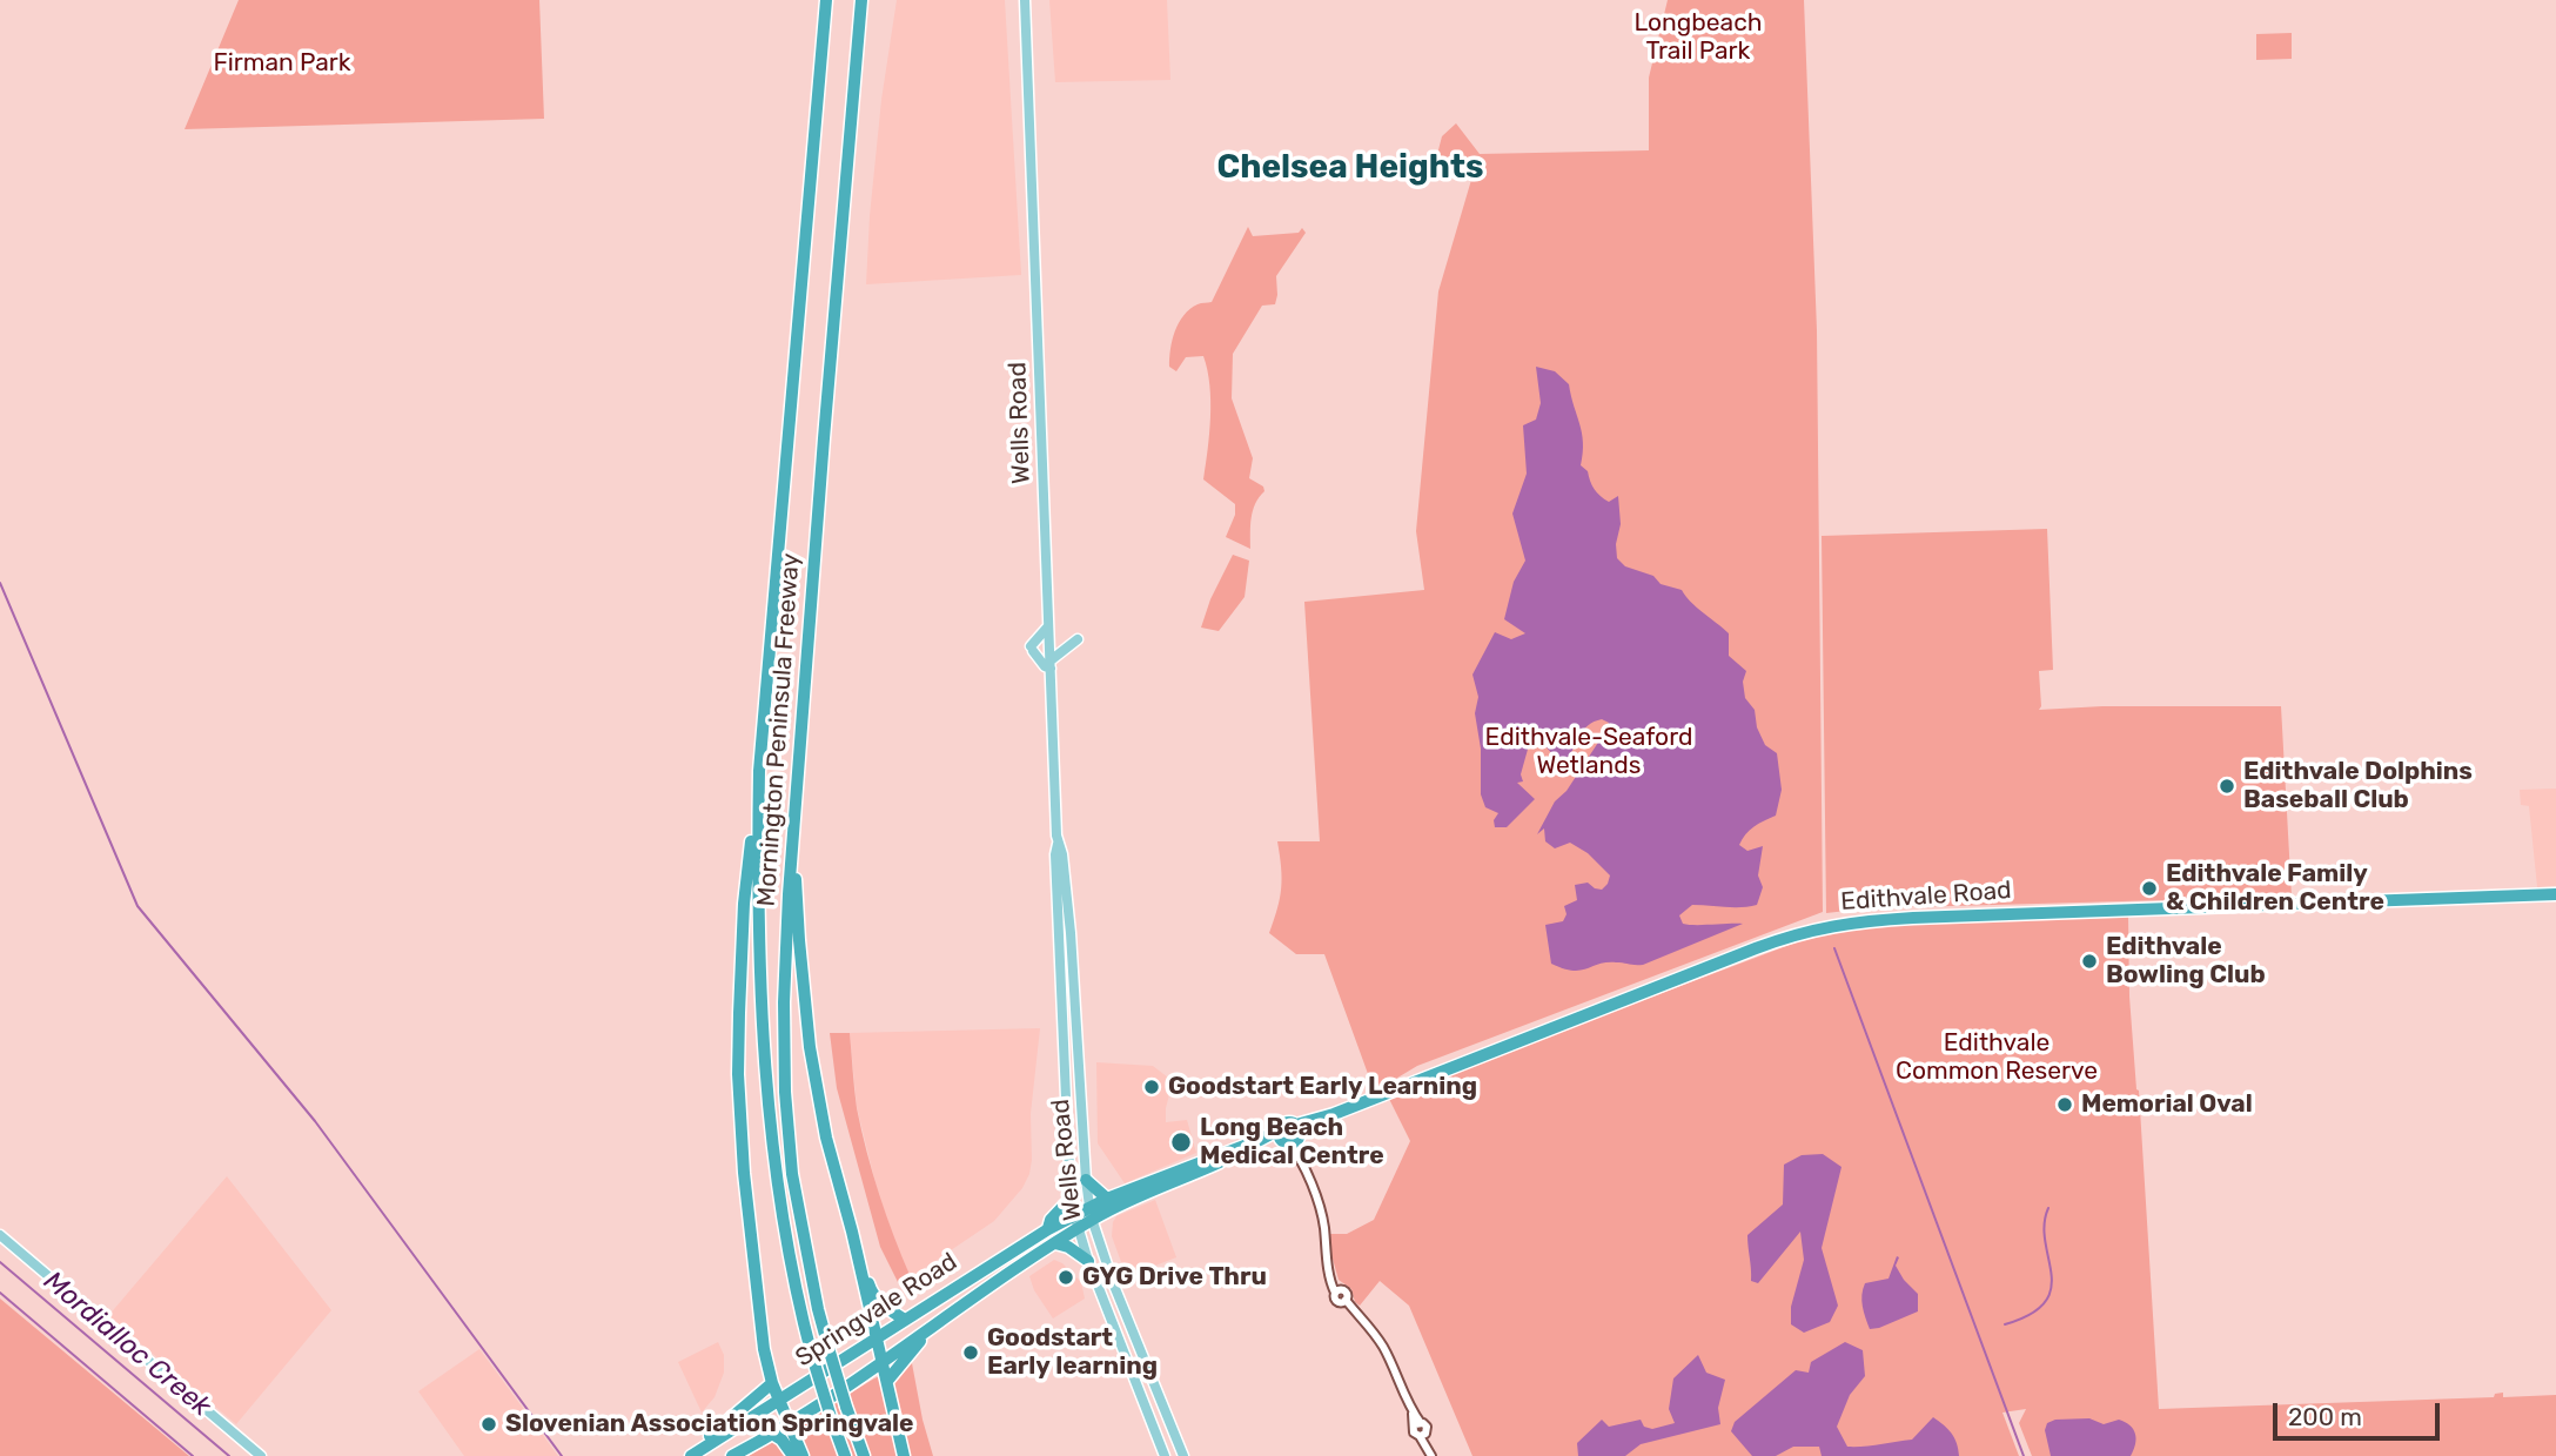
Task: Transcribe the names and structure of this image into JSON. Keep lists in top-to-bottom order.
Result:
{
  "streets": {
    "highway": ["Mornington Peninsula Freeway", "Edithvale Road", "Springvale Road"],
    "main road": ["Wells Road"]
  },
  "crossings": [
    ["Wells Road", "Edithvale Road"],
    ["Wells Road", "Springvale Road"],
    ["Edithvale Road", "Springvale Road"]
  ],
  "districts": ["Chelsea Heights"],
  "water": ["Mordialloc Creek"],
  "parks": [
    "Longbeach Trail Park",
    "Firman Park",
    "Edithvale-Seaford Wetlands",
    "Edithvale Common Reserve"
  ],
  "places": [
    "Edithvale Dolphins Baseball Club",
    "Edithvale Family & Children Centre",
    "Edithvale Bowling Club",
    "Goodstart Early Learning",
    "Memorial Oval",
    "Long Beach Medical Centre",
    "GYG Drive Thru",
    "Goodstart Early learning",
    "Slovenian Association Springvale"
  ],
  "scale_bar": "200 m"
}
